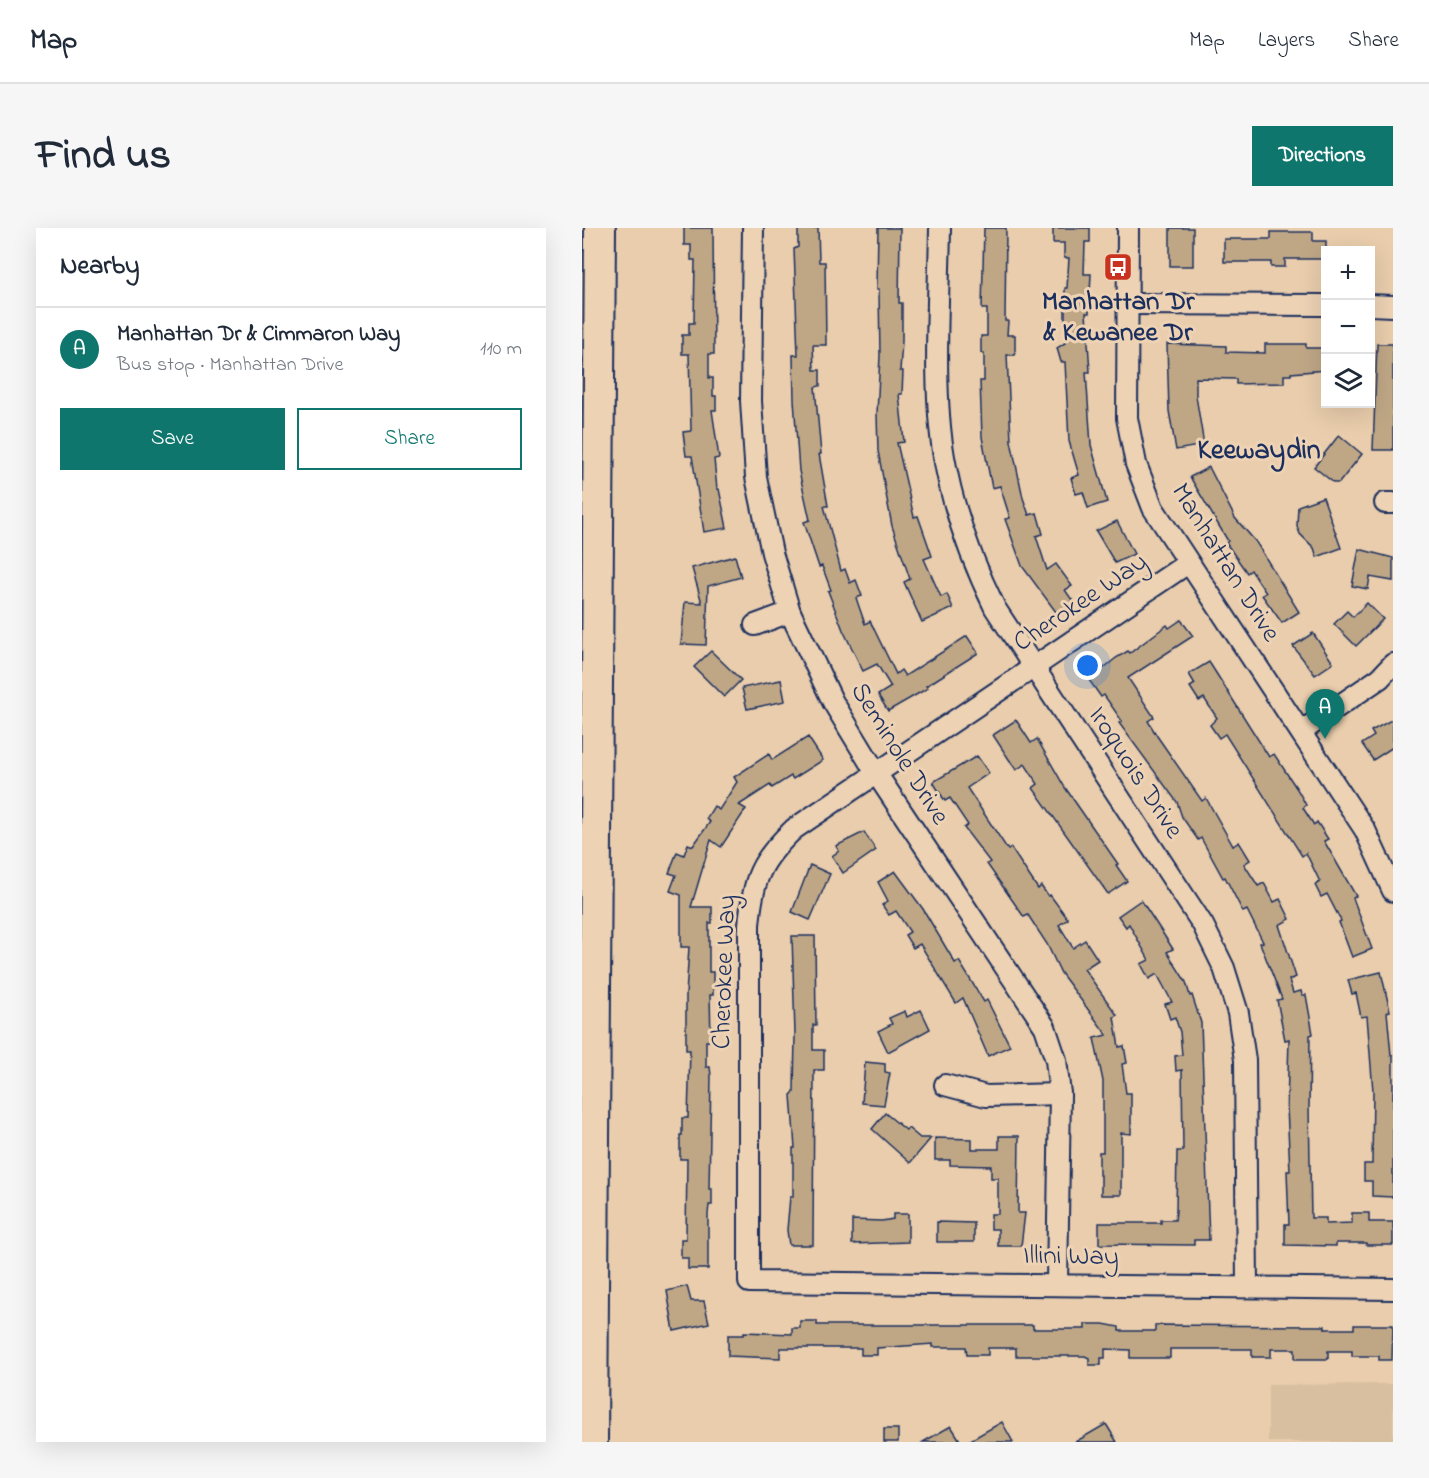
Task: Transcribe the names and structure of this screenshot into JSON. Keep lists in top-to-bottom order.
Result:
{
  "streets": {
    "street": [
      "Manhattan Drive",
      "Cherokee Way",
      "Seminole Drive",
      "Iroquois Drive",
      "Illini Way"
    ]
  },
  "crossings": [
    ["Manhattan Drive", "Cherokee Way"],
    ["Cherokee Way", "Seminole Drive"],
    ["Cherokee Way", "Iroquois Drive"],
    ["Cherokee Way", "Illini Way"],
    ["Seminole Drive", "Illini Way"],
    ["Iroquois Drive", "Illini Way"]
  ],
  "districts": ["Keewaydin"],
  "places": {
    "bus stop": ["Manhattan Dr & Kewanee Dr"]
  },
  "page": {
    "header": "Map",
    "nav": ["Map", "Layers", "Share"],
    "title": "Find us",
    "buttons": [
      "Directions",
      ["Save", "Share"]
    ],
    "heading": "Nearby",
    "map_buttons": ["+", "−"],
    "list": [
      {
        "mark": "A",
        "name": "Manhattan Dr & Cimmaron Way",
        "note": "Bus stop · Manhattan Drive",
        "value": "110 m"
      }
    ],
    "pins": "A"
  }
}
